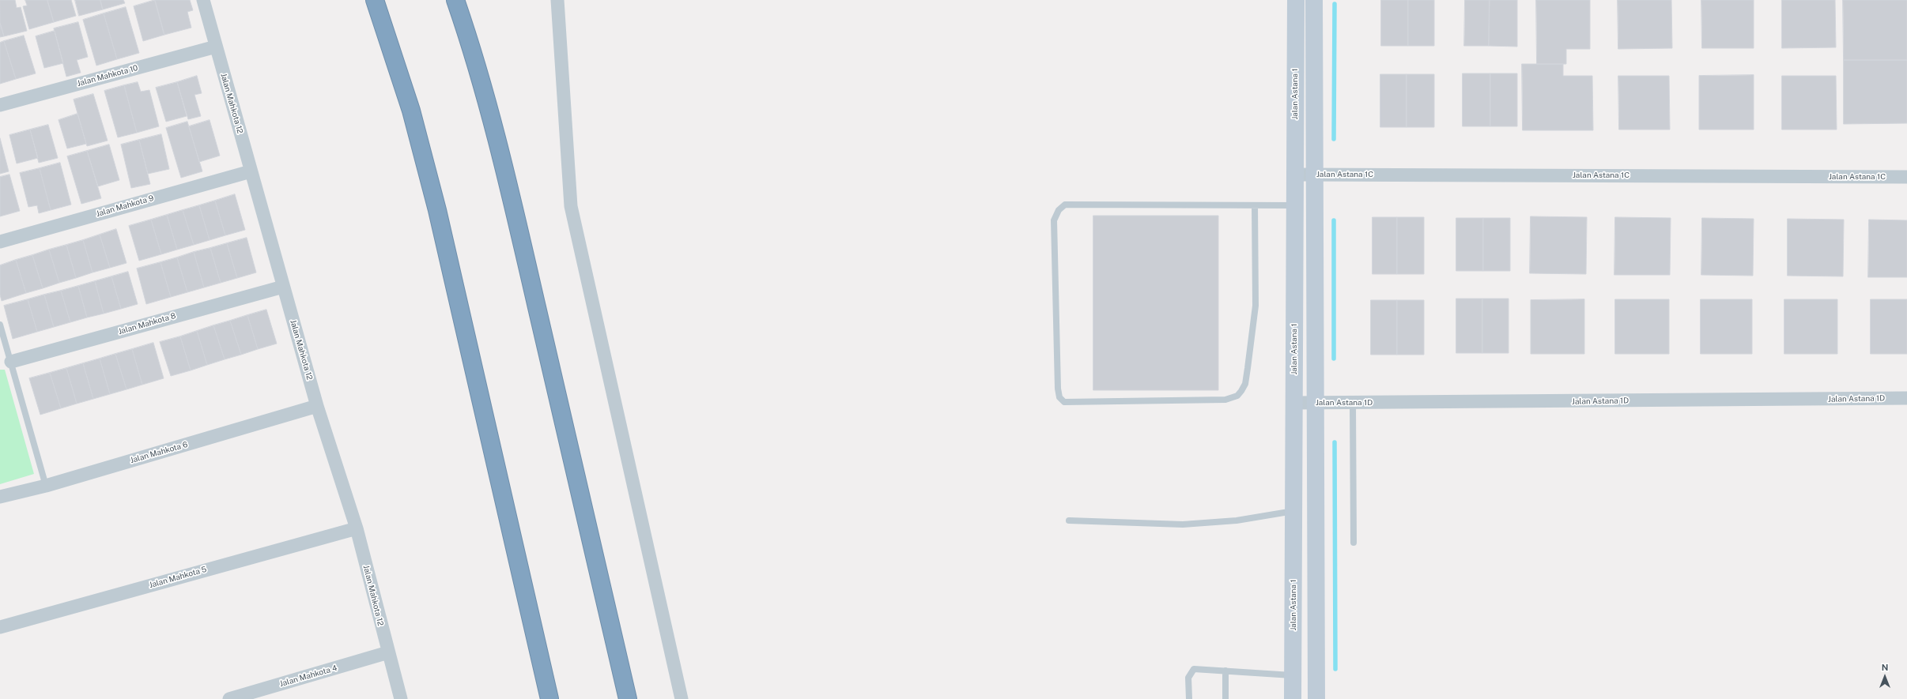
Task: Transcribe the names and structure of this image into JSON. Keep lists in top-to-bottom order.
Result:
{
  "streets": {
    "street": [
      "Jalan Mahkota 10",
      "Jalan Astana 1",
      "Jalan Mahkota 12",
      "Jalan Astana 1C",
      "Jalan Mahkota 9",
      "Jalan Mahkota 8",
      "Jalan Astana 1D",
      "Jalan Mahkota 6",
      "Jalan Mahkota 5",
      "Jalan Mahkota 4"
    ]
  },
  "crossings": [
    ["Jalan Mahkota 10", "Jalan Mahkota 12"],
    ["Jalan Astana 1", "Jalan Astana 1C"],
    ["Jalan Astana 1", "Jalan Astana 1D"],
    ["Jalan Mahkota 12", "Jalan Mahkota 9"],
    ["Jalan Mahkota 12", "Jalan Mahkota 8"],
    ["Jalan Mahkota 12", "Jalan Mahkota 6"],
    ["Jalan Mahkota 12", "Jalan Mahkota 5"],
    ["Jalan Mahkota 12", "Jalan Mahkota 4"]
  ],
  "north": "top"
}
